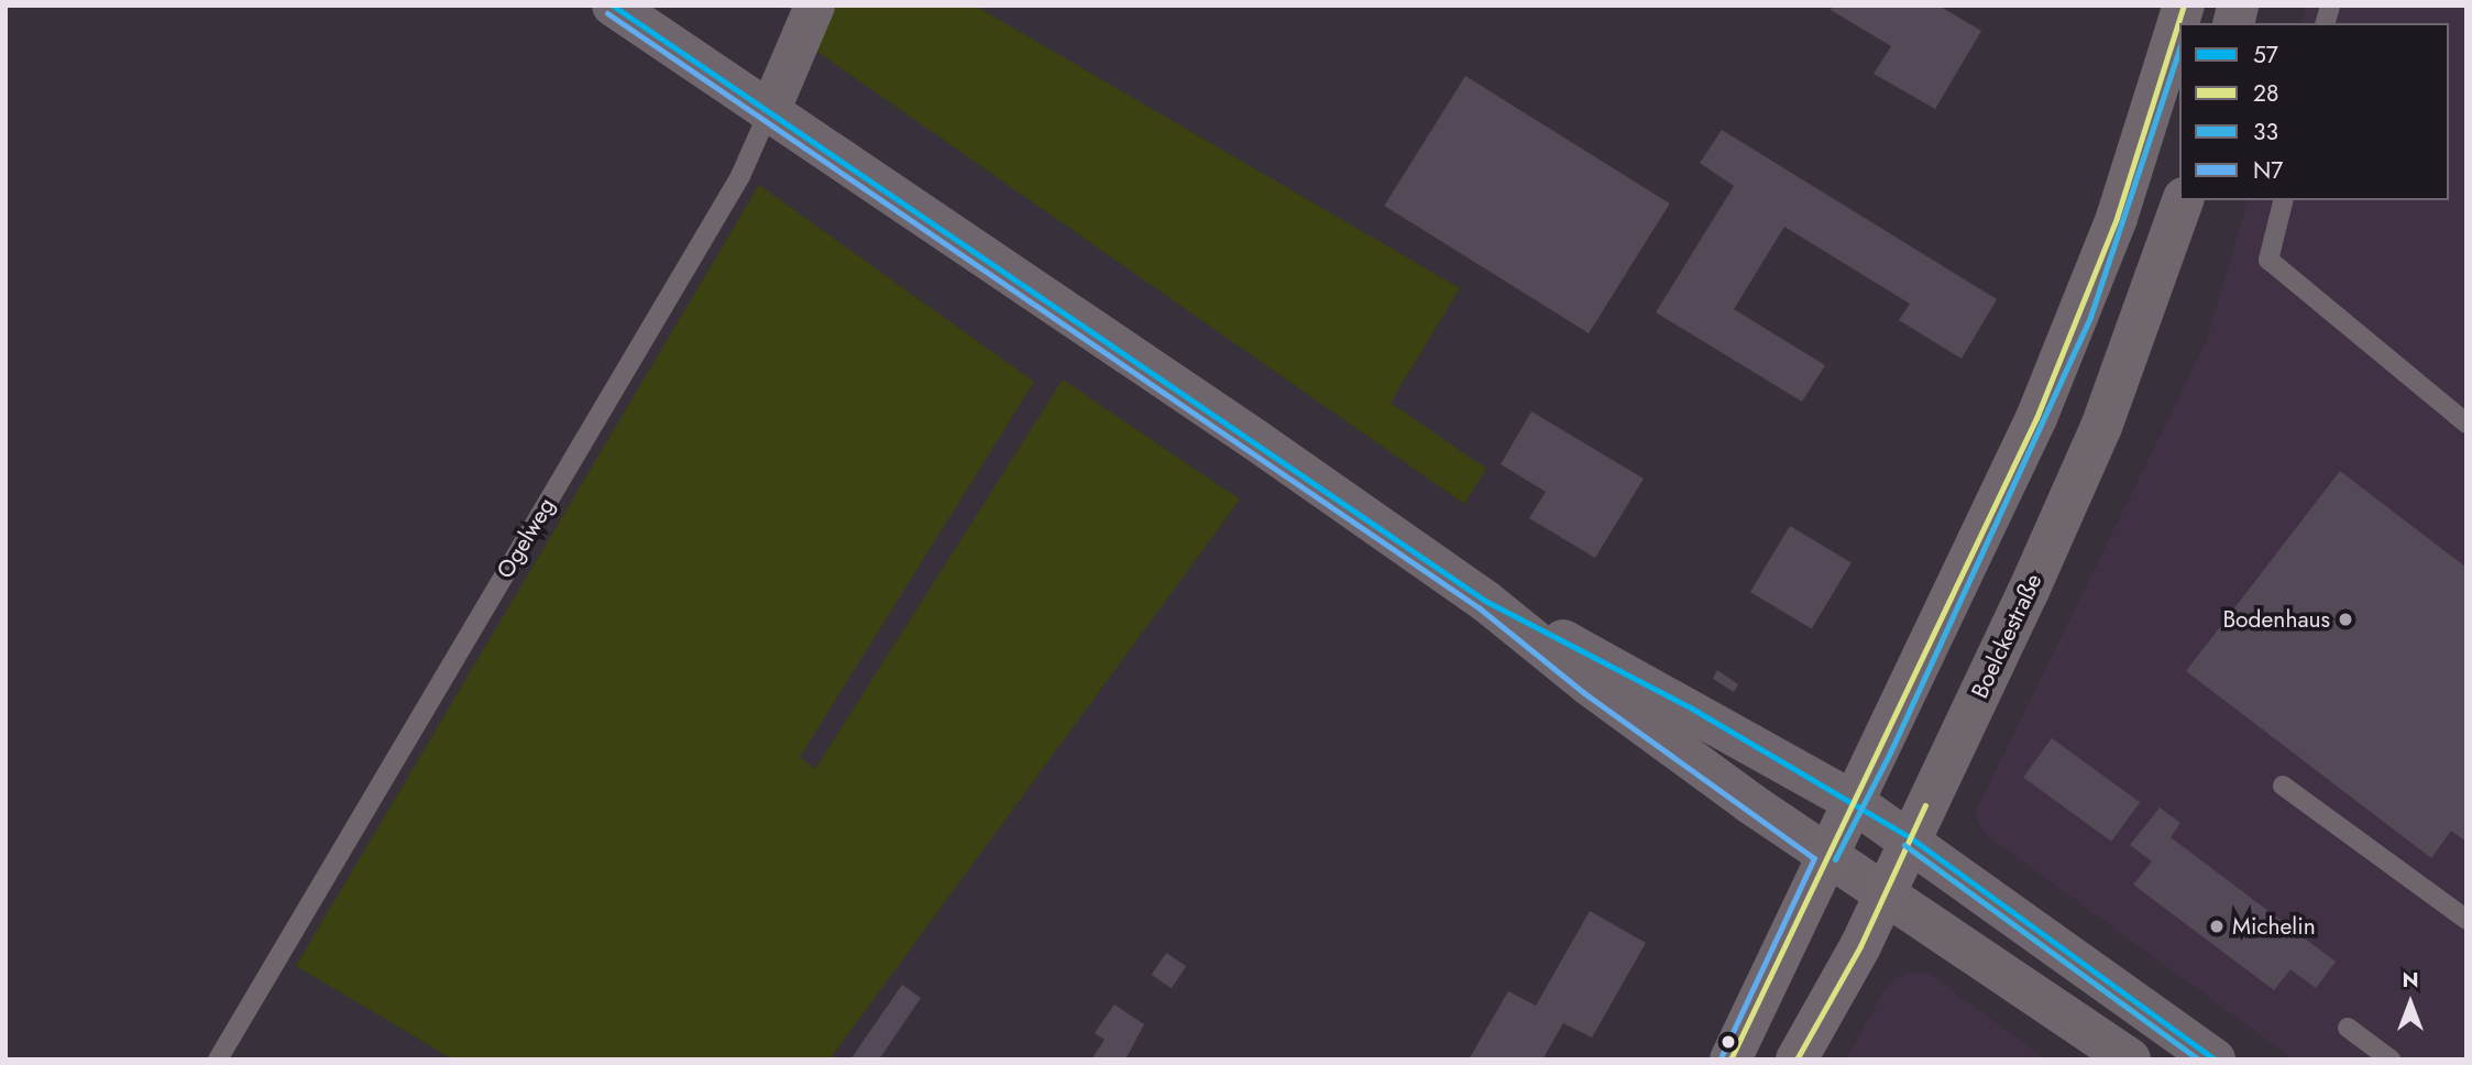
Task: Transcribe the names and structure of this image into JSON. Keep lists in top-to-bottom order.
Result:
{
  "streets": {
    "main road": ["Boelckestraße"],
    "street": ["Ogelweg"]
  },
  "places": ["Bodenhaus", "Michelin"],
  "lines": [
    "transit line 57",
    "transit line 28",
    "transit line N7",
    "transit line 33"
  ],
  "legend": [
    "57",
    "28",
    "33",
    "N7"
  ],
  "north": "top"
}
